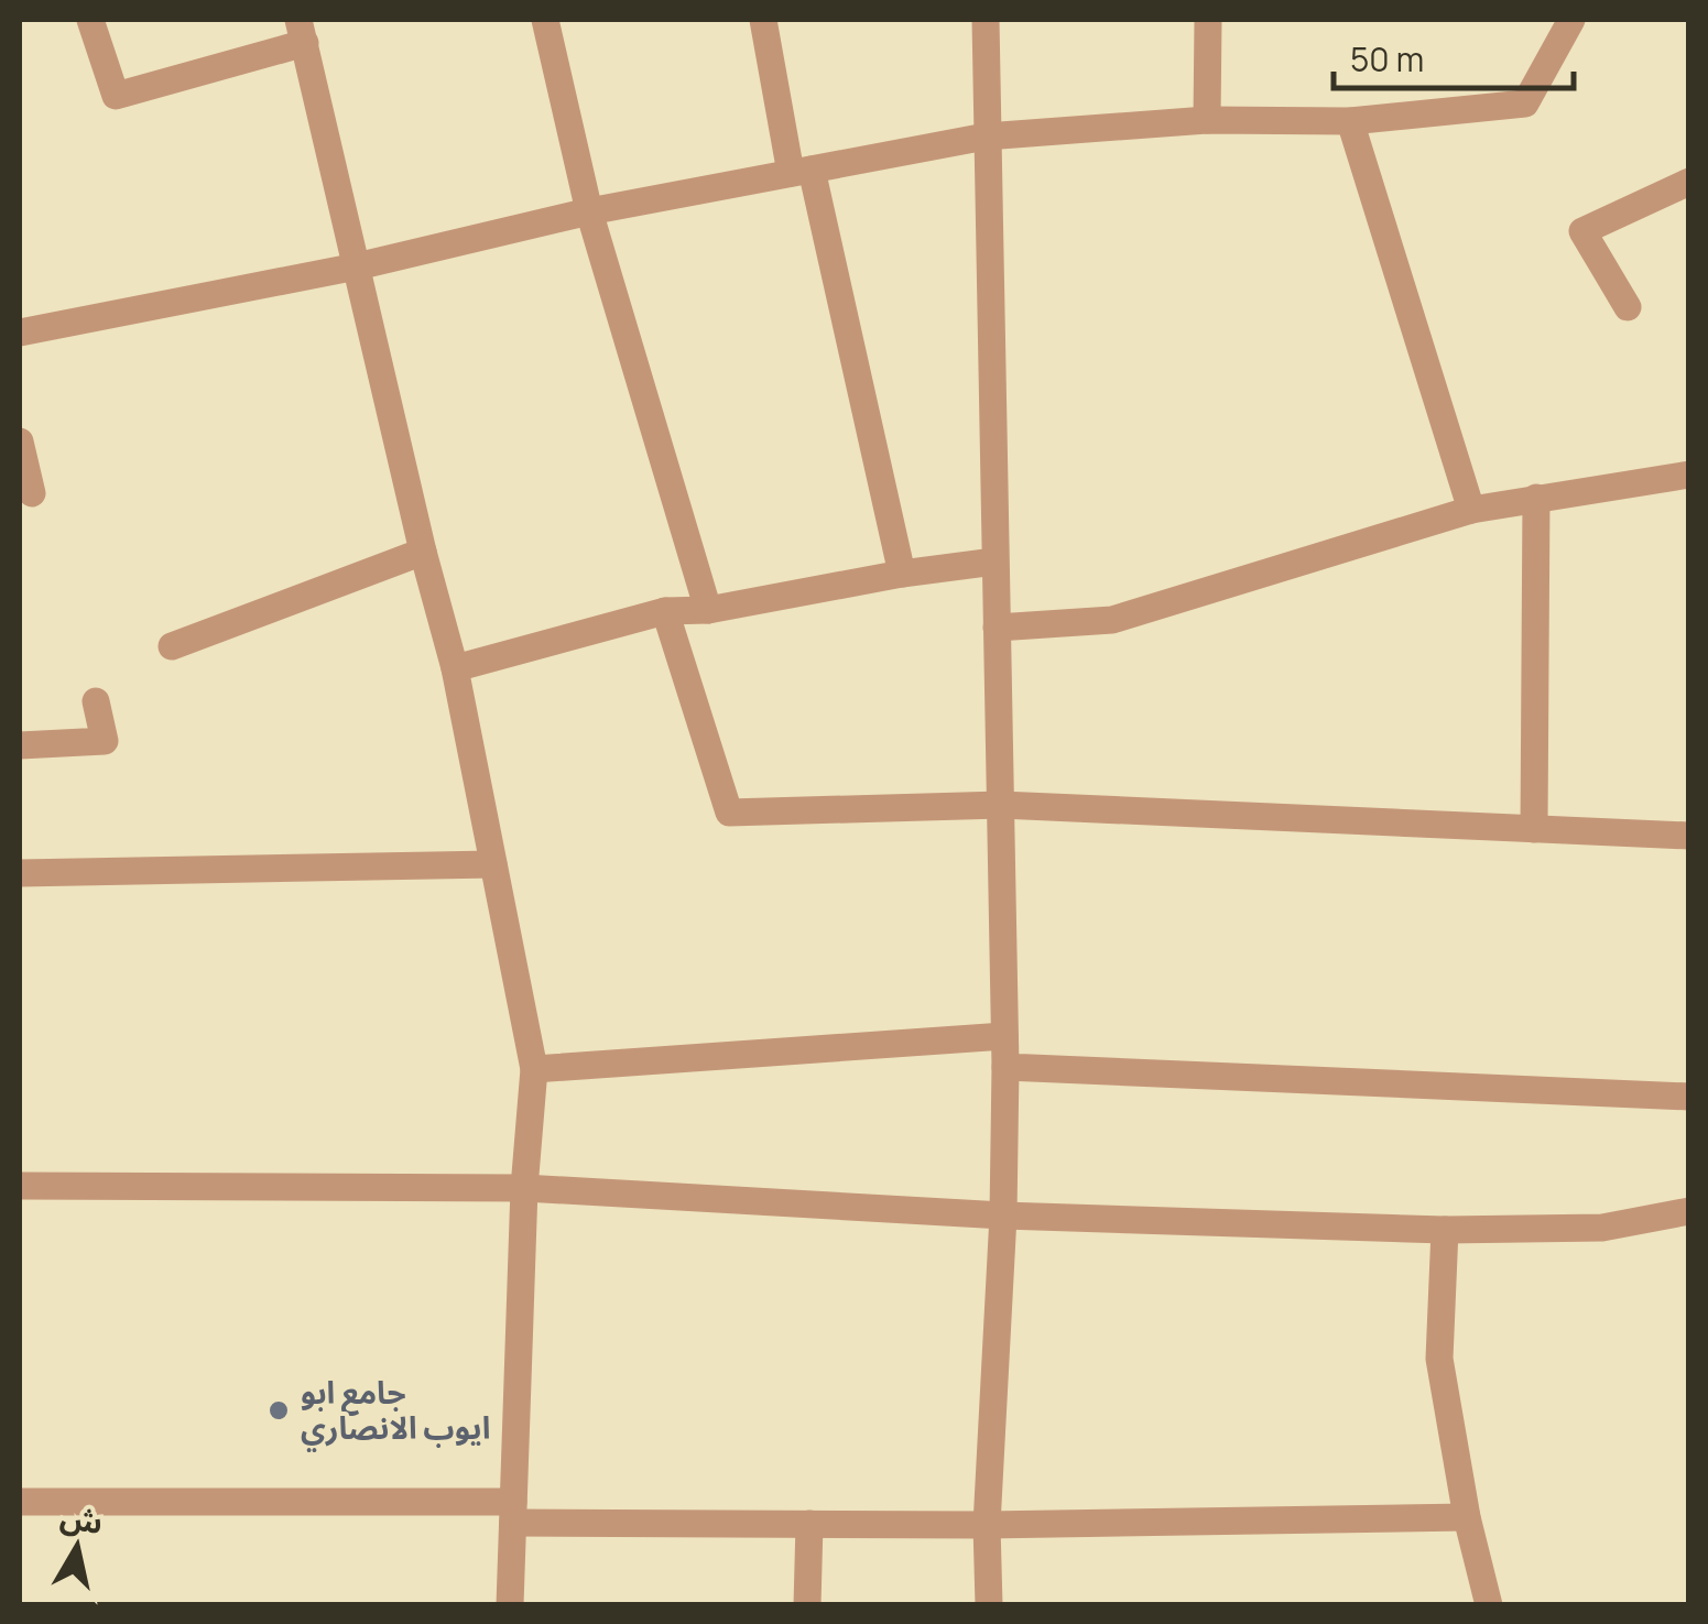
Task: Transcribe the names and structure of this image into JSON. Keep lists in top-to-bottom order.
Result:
{
  "places": ["جامع ابو ايوب الانصاري"],
  "scale_bar": "50 m",
  "north": "top"
}
